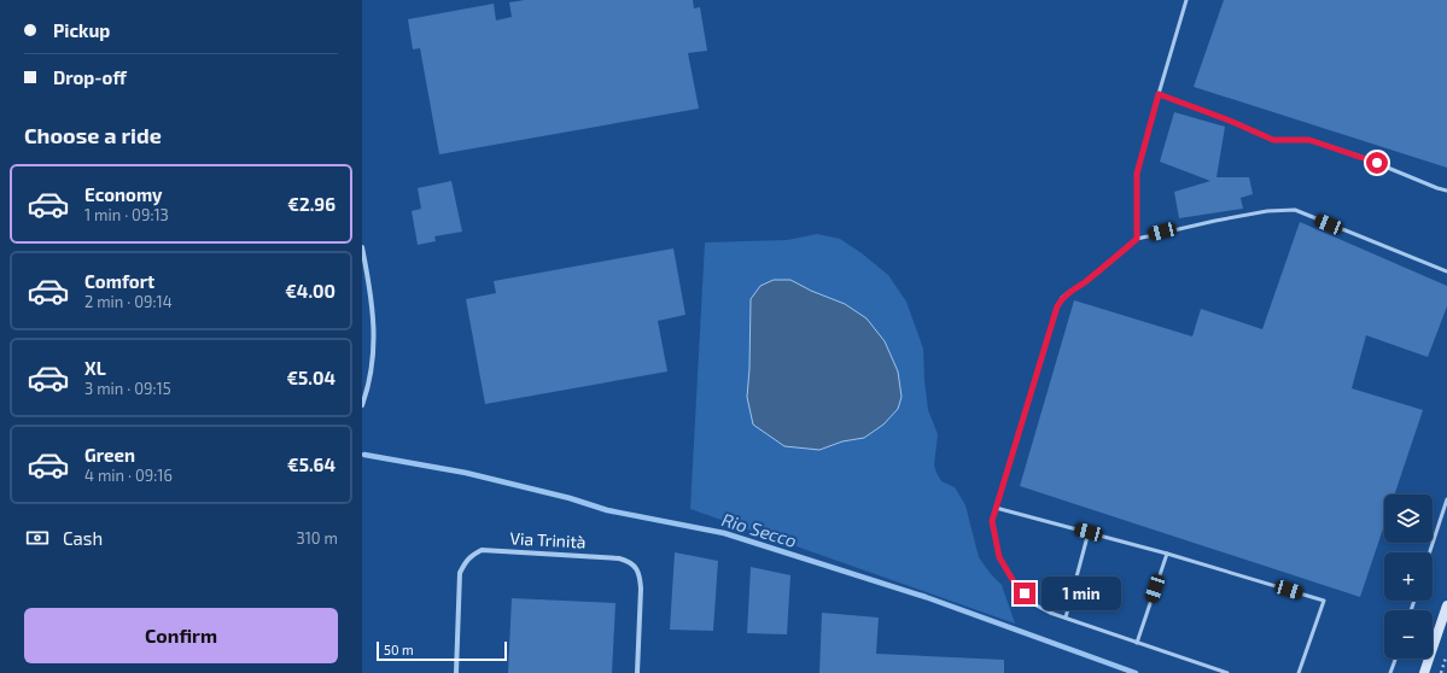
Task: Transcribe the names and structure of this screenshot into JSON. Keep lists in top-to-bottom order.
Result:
{
  "streets": {
    "street": ["Via Trinità"]
  },
  "water": ["Rio Secco"],
  "scale_bar": "50 m",
  "page": {
    "banner": ["Pickup", "Drop-off"],
    "heading": "Choose a ride",
    "list": [
      {
        "name": "Economy",
        "note": "1 min · 09:13",
        "value": "€2.96"
      },
      {
        "name": "Comfort",
        "note": "2 min · 09:14",
        "value": "€4.00"
      },
      {
        "name": "XL",
        "note": "3 min · 09:15",
        "value": "€5.04"
      },
      {
        "name": "Green",
        "note": "4 min · 09:16",
        "value": "€5.64"
      }
    ],
    "map_buttons": ["+", "−"],
    "pay": ["Cash", "310 m"],
    "bubble": "1 min",
    "buttons": "Confirm",
    "scale": "50 m"
  }
}
